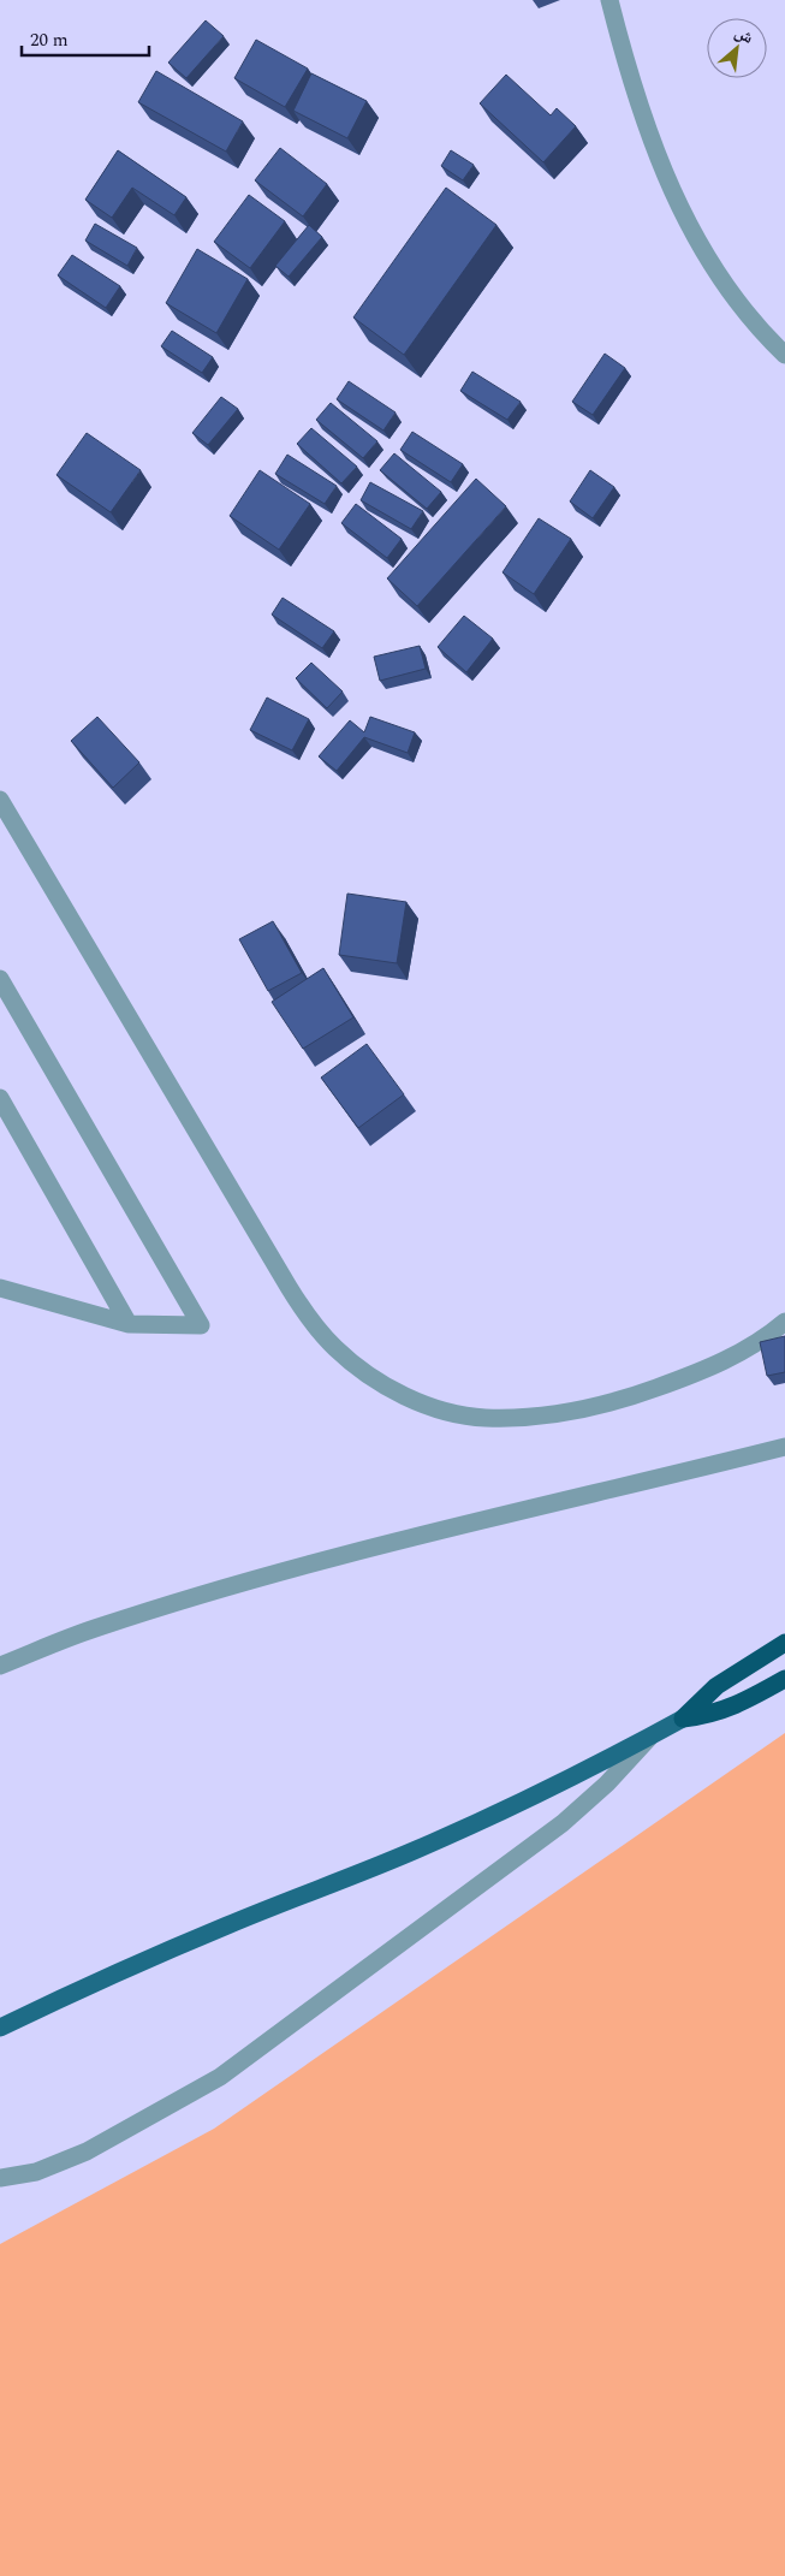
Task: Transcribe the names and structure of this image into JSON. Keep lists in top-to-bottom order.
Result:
{
  "scale_bar": "20 m",
  "north": "top right"
}
